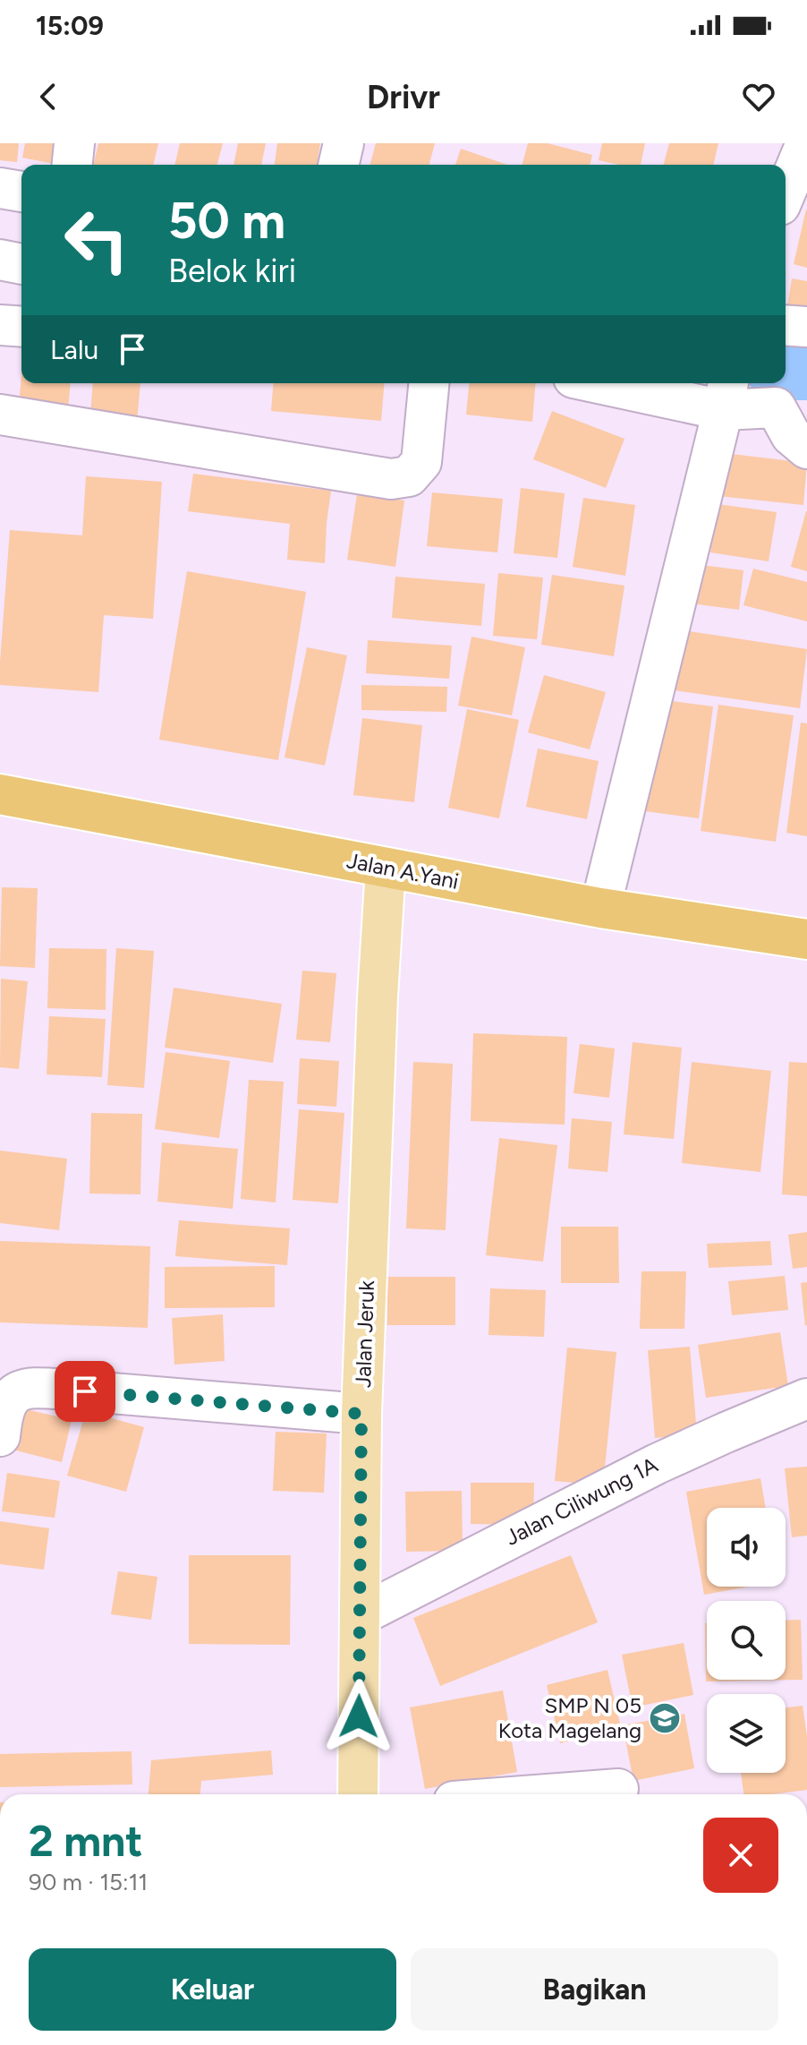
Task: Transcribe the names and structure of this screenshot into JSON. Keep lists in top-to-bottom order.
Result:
{
  "streets": {
    "highway": ["Jalan A.Yani"],
    "main road": ["Jalan Jeruk"],
    "street": ["Jalan Ciliwung 1A"]
  },
  "crossings": [
    ["Jalan A.Yani", "Jalan Jeruk"],
    ["Jalan Jeruk", "Jalan Ciliwung 1A"]
  ],
  "places": {
    "school or university": ["SMP N 05 Kota Magelang"]
  },
  "page": {
    "status": "15:09",
    "header": "Drivr",
    "turn": ["50 m", "Belok kiri"],
    "then": "Lalu",
    "heading": ["2 mnt", "90 m · 15:11"],
    "buttons": ["Keluar", "Bagikan"]
  }
}
